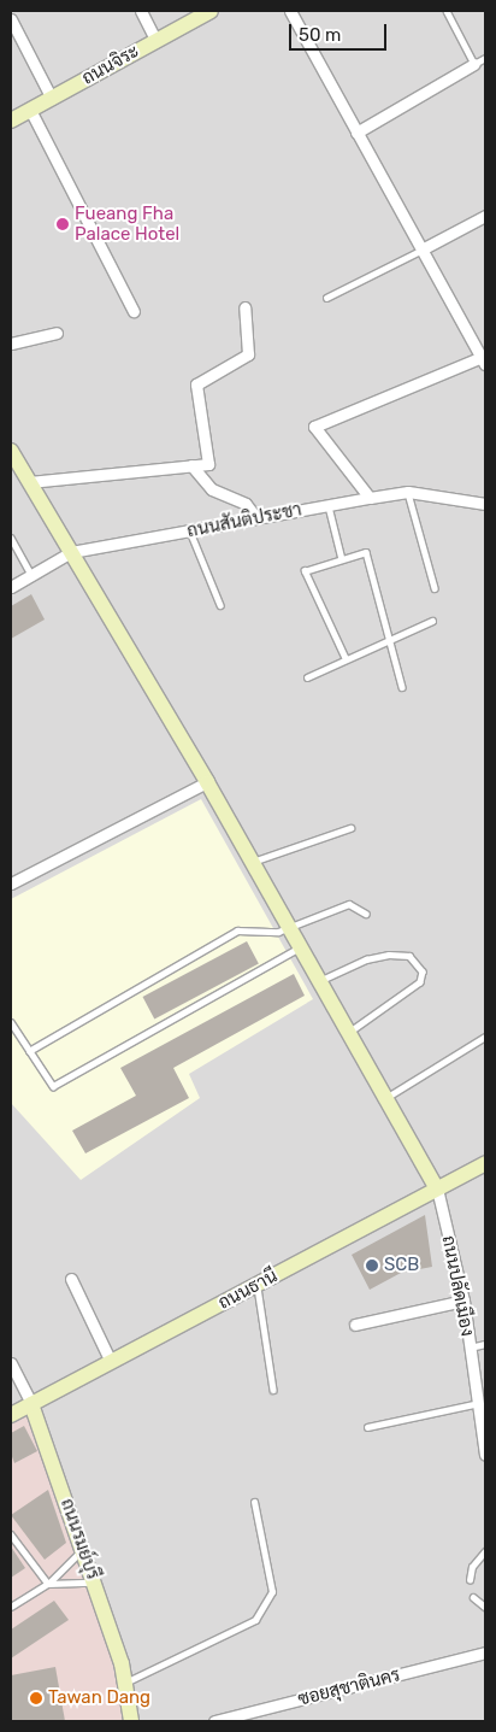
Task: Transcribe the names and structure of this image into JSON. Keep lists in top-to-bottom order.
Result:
{
  "streets": {
    "street": [
      "ถนนจิระ",
      "ถนนสันติประชา",
      "ถนนปลัดเมือง",
      "ถนนธานี",
      "ถนนรมย์บุรี",
      "ซอยสุชาตินคร"
    ]
  },
  "crossings": [
    ["ถนนปลัดเมือง", "ถนนธานี"],
    ["ถนนธานี", "ถนนรมย์บุรี"]
  ],
  "places": ["Fueang Fha Palace Hotel", "SCB", "Tawan Dang"],
  "scale_bar": "50 m"
}
